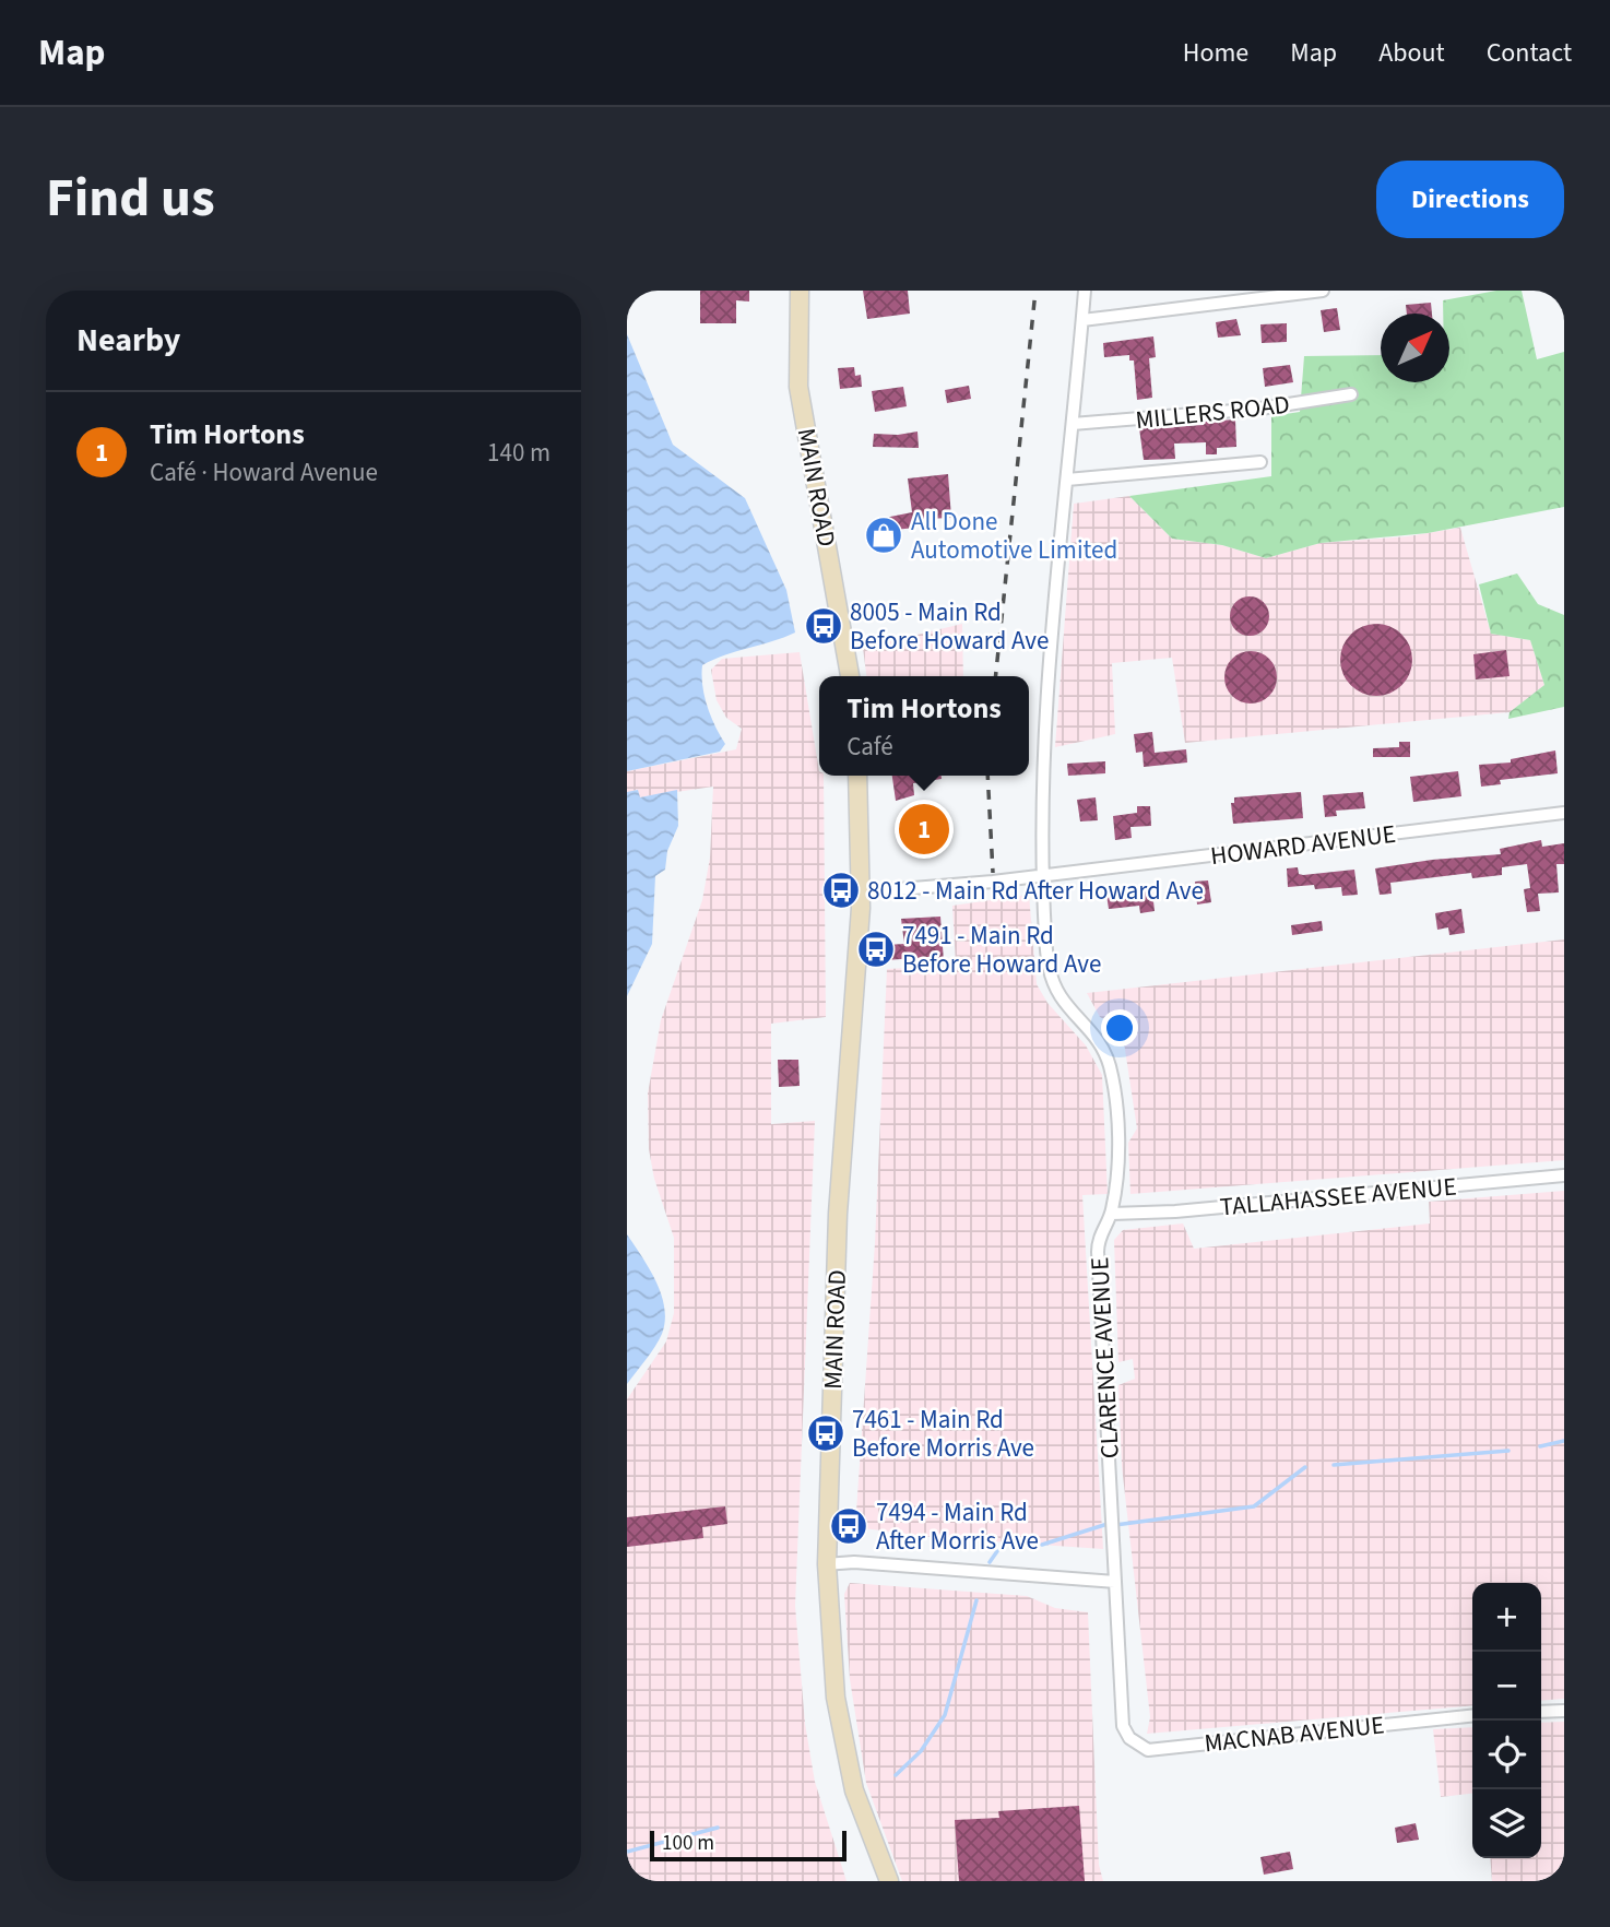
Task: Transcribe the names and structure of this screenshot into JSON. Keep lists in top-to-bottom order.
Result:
{
  "streets": {
    "main road": ["MAIN ROAD"],
    "street": [
      "MILLERS ROAD",
      "HOWARD AVENUE",
      "TALLAHASSEE AVENUE",
      "CLARENCE AVENUE",
      "MACNAB AVENUE"
    ]
  },
  "crossings": [
    ["MILLERS ROAD", "CLARENCE AVENUE"],
    ["MAIN ROAD", "HOWARD AVENUE"],
    ["HOWARD AVENUE", "CLARENCE AVENUE"],
    ["TALLAHASSEE AVENUE", "CLARENCE AVENUE"],
    ["CLARENCE AVENUE", "MACNAB AVENUE"]
  ],
  "places": {
    "shop": ["All Done Automotive Limited"],
    "bus stop": [
      "8005 - Main Rd Before Howard Ave",
      "8012 - Main Rd After Howard Ave",
      "7491 - Main Rd Before Howard Ave",
      "7461 - Main Rd Before Morris Ave",
      "7494 - Main Rd After Morris Ave"
    ]
  },
  "scale_bar": "100 m",
  "north": "top right",
  "page": {
    "header": "Map",
    "nav": [
      "Home",
      "Map",
      "About",
      "Contact"
    ],
    "title": "Find us",
    "buttons": "Directions",
    "heading": "Nearby",
    "list": [
      {
        "mark": "1",
        "name": "Tim Hortons",
        "note": "Café · Howard Avenue",
        "value": "140 m"
      }
    ],
    "popup": ["Tim Hortons", "Café"],
    "pins": "1",
    "map_buttons": ["+", "−"],
    "scale": "100 m"
  }
}
